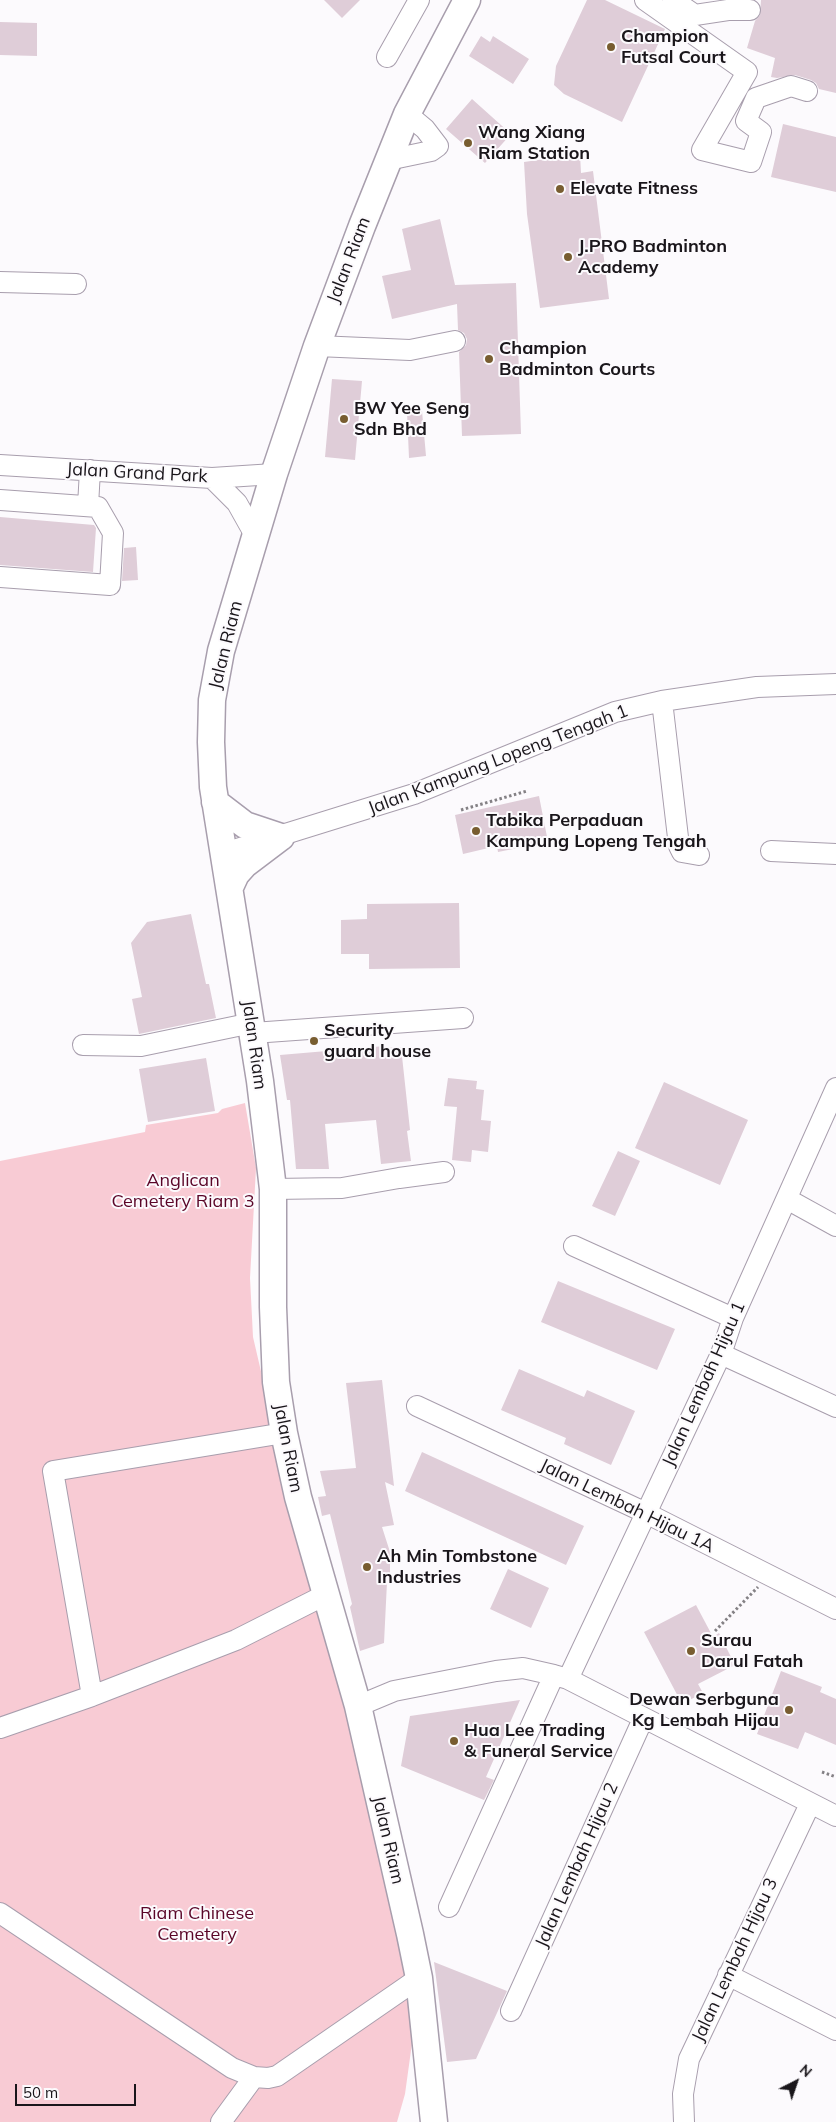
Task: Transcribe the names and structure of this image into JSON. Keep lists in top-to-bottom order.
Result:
{
  "streets": {
    "main road": ["Jalan Riam"],
    "street": [
      "Jalan Grand Park",
      "Jalan Kampung Lopeng Tengah 1",
      "Jalan Lembah Hijau 1",
      "Jalan Lembah Hijau 1A",
      "Jalan Lembah Hijau 2",
      "Jalan Lembah Hijau 3"
    ]
  },
  "crossings": [
    ["Jalan Riam", "Jalan Grand Park"],
    ["Jalan Riam", "Jalan Kampung Lopeng Tengah 1"],
    ["Jalan Lembah Hijau 1", "Jalan Lembah Hijau 1A"]
  ],
  "parks": ["Anglican Cemetery Riam 3", "Riam Chinese Cemetery"],
  "places": [
    "Champion Futsal Court",
    "Wang Xiang Riam Station",
    "Elevate Fitness",
    "J.PRO Badminton Academy",
    "Champion Badminton Courts",
    "BW Yee Seng Sdn Bhd",
    "Tabika Perpaduan Kampung Lopeng Tengah",
    "Security guard house",
    "Ah Min Tombstone Industries",
    "Surau Darul Fatah",
    "Dewan Serbguna Kg Lembah Hijau",
    "Hua Lee Trading & Funeral Service"
  ],
  "scale_bar": "50 m",
  "north": "top right"
}
